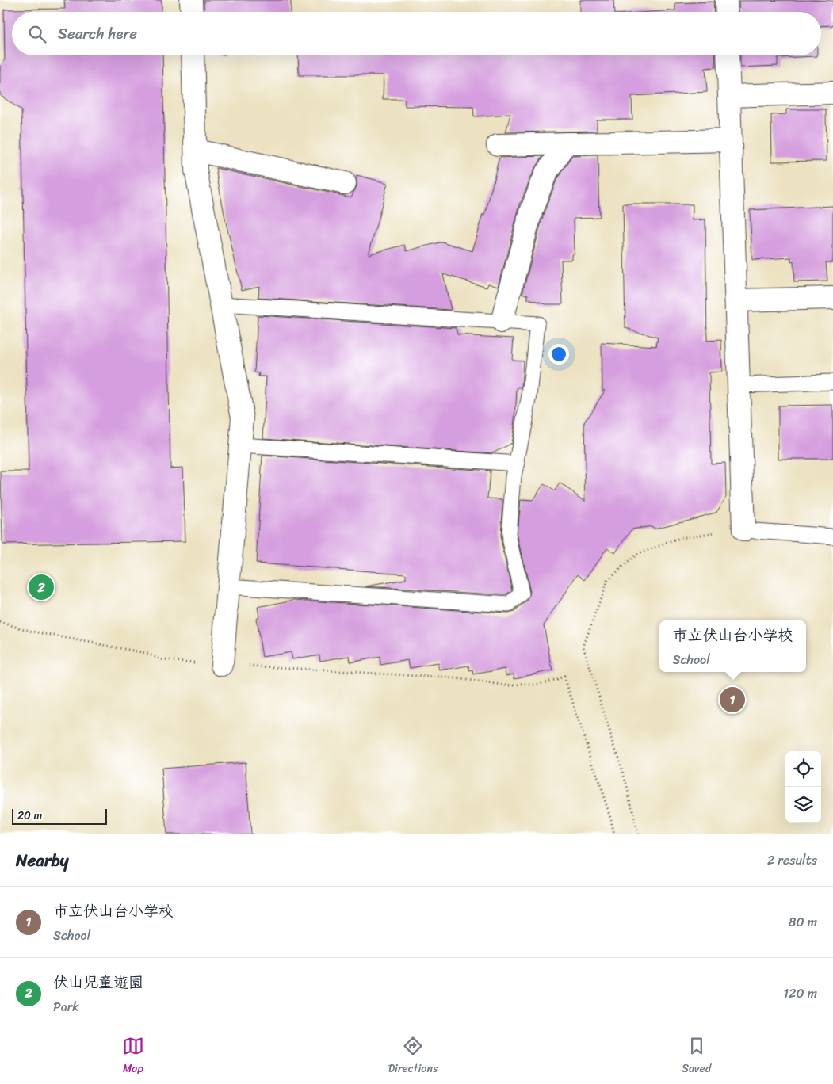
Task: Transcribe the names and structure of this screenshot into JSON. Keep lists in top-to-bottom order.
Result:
{
  "scale_bar": "20 m",
  "page": {
    "search": "Search here",
    "pins": ["2", "1"],
    "popup": ["市立伏山台小学校", "School"],
    "scale": "20 m",
    "heading": ["Nearby", "2 results"],
    "list": [
      {
        "mark": "1",
        "name": "市立伏山台小学校",
        "note": "School",
        "value": "80 m"
      },
      {
        "mark": "2",
        "name": "伏山児童遊園",
        "note": "Park",
        "value": "120 m"
      }
    ],
    "nav": ["Map", "Directions", "Saved"]
  }
}
